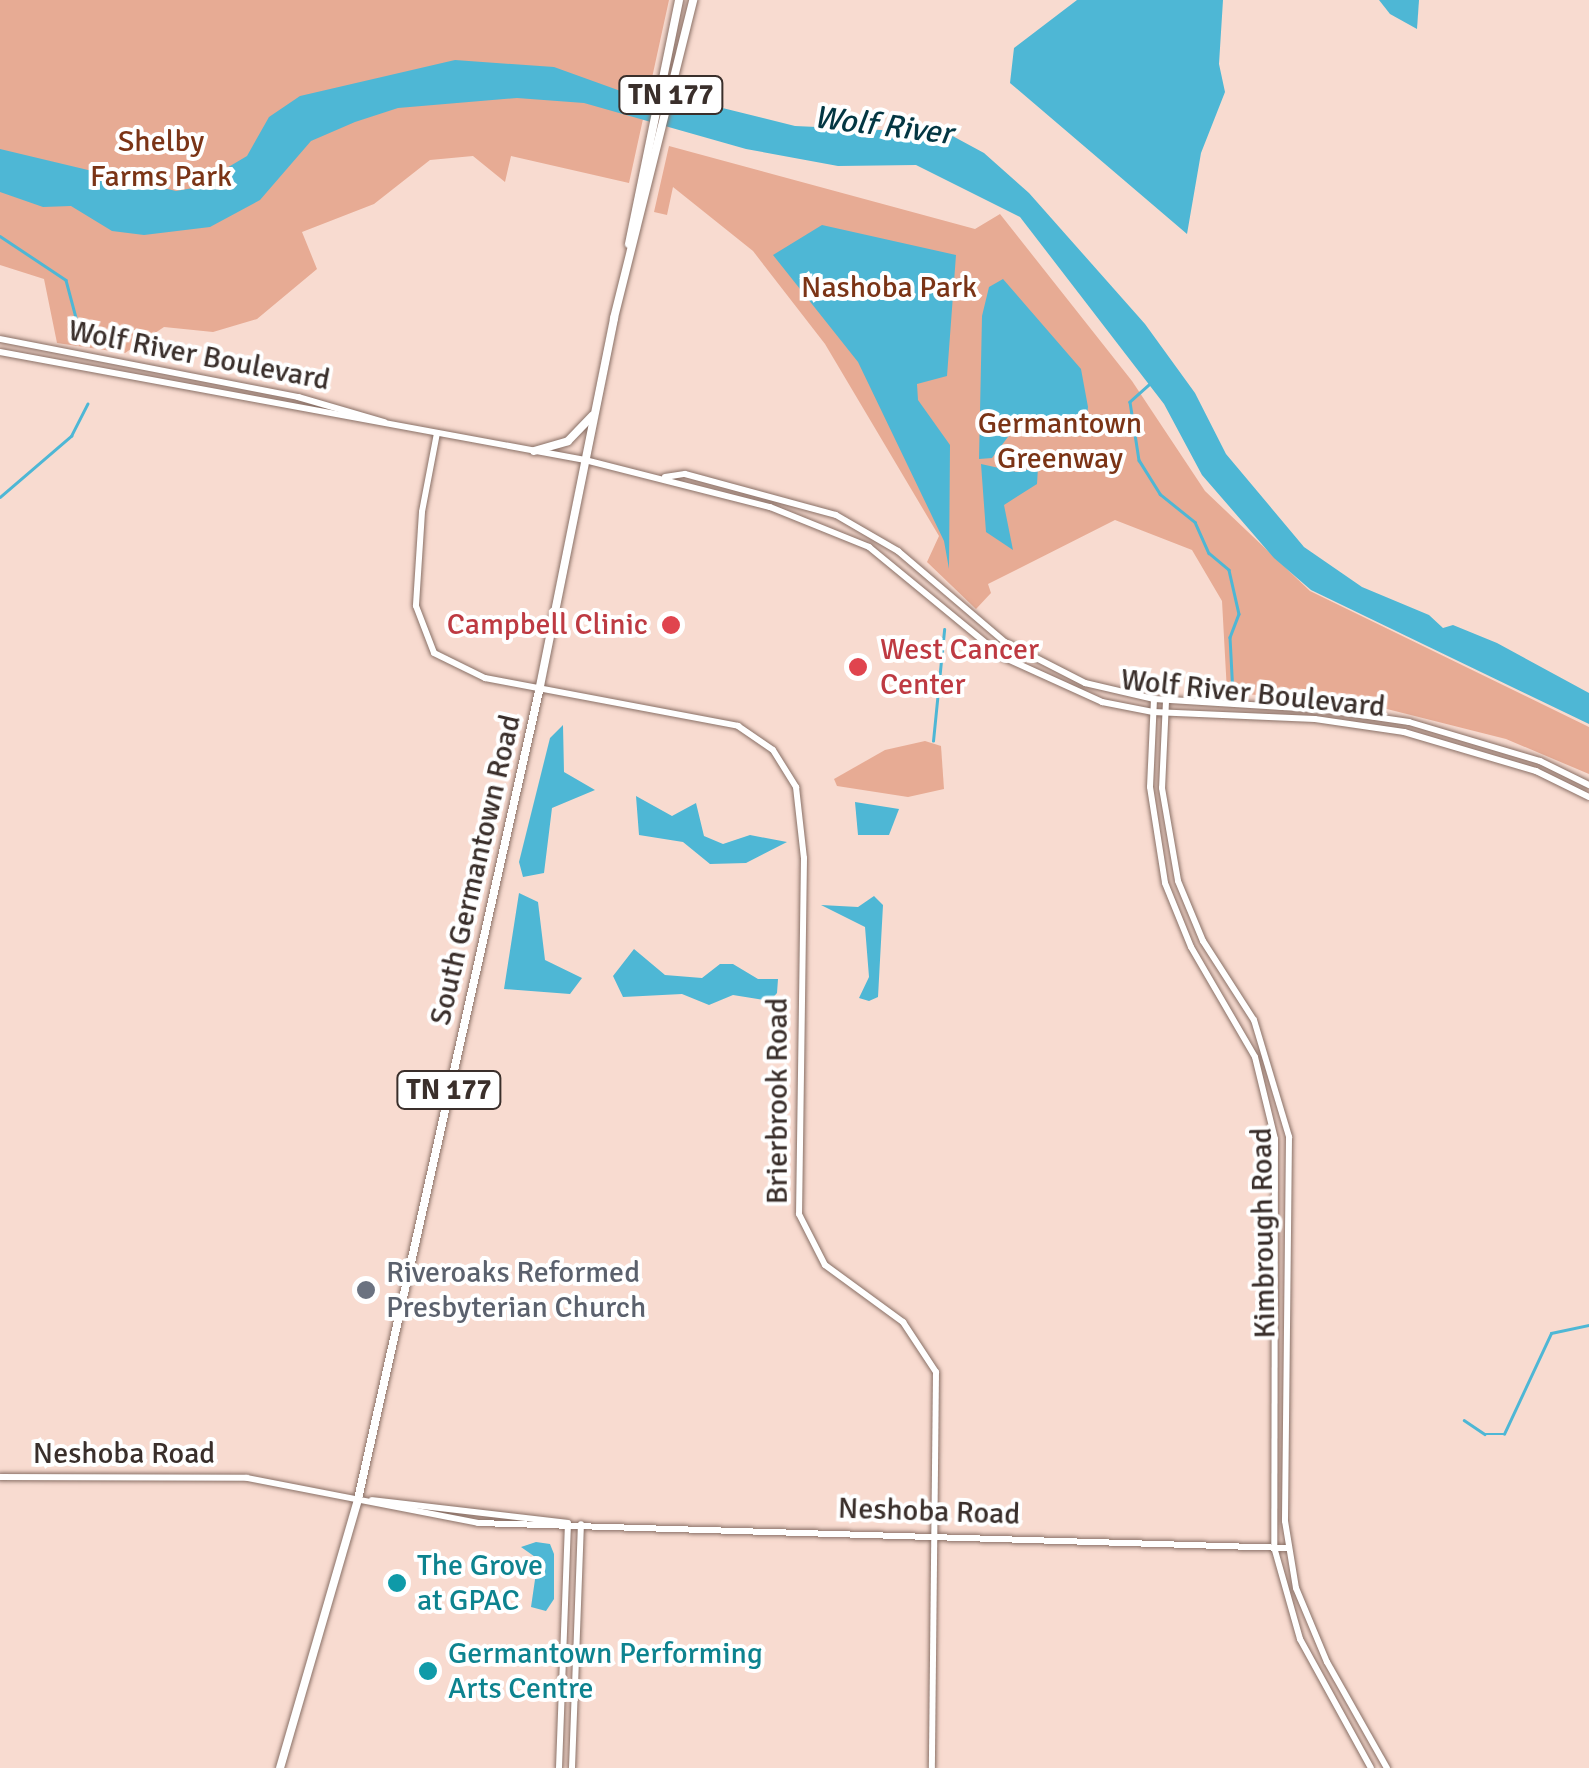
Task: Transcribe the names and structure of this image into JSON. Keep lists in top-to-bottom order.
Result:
{
  "streets": {
    "main road": ["TN 177", "South Germantown Road"],
    "street": [
      "Wolf River Boulevard",
      "Brierbrook Road",
      "Kimbrough Road",
      "Neshoba Road"
    ]
  },
  "crossings": [
    ["Wolf River Boulevard", "South Germantown Road"],
    ["Wolf River Boulevard", "Brierbrook Road"],
    ["Wolf River Boulevard", "Kimbrough Road"],
    ["South Germantown Road", "Brierbrook Road"],
    ["South Germantown Road", "Neshoba Road"],
    ["Brierbrook Road", "Neshoba Road"],
    ["Kimbrough Road", "Neshoba Road"]
  ],
  "water": ["Wolf River"],
  "parks": ["Shelby Farms Park", "Nashoba Park", "Germantown Greenway"],
  "places": [
    "Campbell Clinic",
    "West Cancer Center",
    "Riveroaks Reformed Presbyterian Church",
    "The Grove at GPAC",
    "Germantown Performing Arts Centre"
  ]
}
